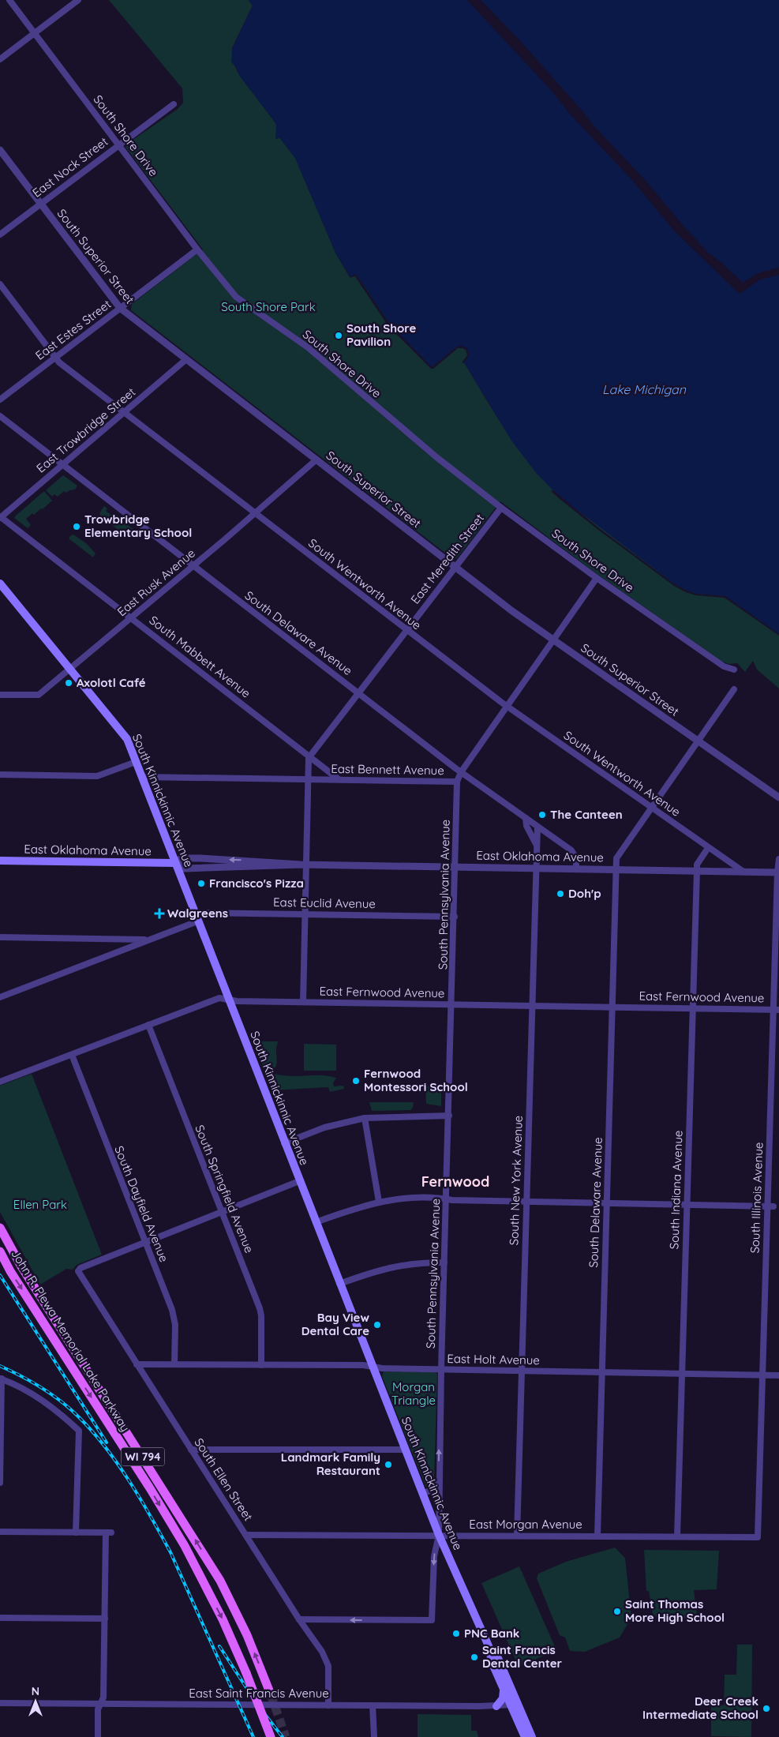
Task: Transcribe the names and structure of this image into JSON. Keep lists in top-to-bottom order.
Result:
{
  "streets": {
    "main road": [
      "South Kinnickinnic Avenue",
      "East Oklahoma Avenue",
      "John R. Plewa Memorial Lake Parkway",
      "WI 794"
    ],
    "street": [
      "South Shore Drive",
      "East Nock Street",
      "South Superior Street",
      "East Estes Street",
      "East Trowbridge Street",
      "East Meredith Street",
      "East Rusk Avenue",
      "South Wentworth Avenue",
      "South Delaware Avenue",
      "South Mabbett Avenue",
      "East Bennett Avenue",
      "South Pennsylvania Avenue",
      "East Euclid Avenue",
      "East Fernwood Avenue",
      "South New York Avenue",
      "South Springfield Avenue",
      "South Indiana Avenue",
      "South Illinois Avenue",
      "South Dayfield Avenue",
      "East Holt Avenue",
      "South Ellen Street",
      "East Morgan Avenue",
      "East Saint Francis Avenue"
    ]
  },
  "crossings": [
    ["South Shore Drive", "East Nock Street"],
    ["South Shore Drive", "East Estes Street"],
    ["South Shore Drive", "East Meredith Street"],
    ["South Shore Drive", "East Bennett Avenue"],
    ["East Nock Street", "South Superior Street"],
    ["South Superior Street", "East Estes Street"],
    ["South Superior Street", "East Trowbridge Street"],
    ["South Superior Street", "East Meredith Street"],
    ["South Superior Street", "East Rusk Avenue"],
    ["South Superior Street", "South Delaware Avenue"],
    ["South Superior Street", "East Bennett Avenue"],
    ["East Estes Street", "South Wentworth Avenue"],
    ["East Trowbridge Street", "South Wentworth Avenue"],
    ["East Trowbridge Street", "South Delaware Avenue"],
    ["East Trowbridge Street", "South Mabbett Avenue"],
    ["East Meredith Street", "South Wentworth Avenue"],
    ["East Meredith Street", "South Delaware Avenue"],
    ["East Meredith Street", "South Mabbett Avenue"],
    ["East Rusk Avenue", "South Wentworth Avenue"],
    ["East Rusk Avenue", "South Delaware Avenue"],
    ["East Rusk Avenue", "South Mabbett Avenue"],
    ["East Rusk Avenue", "South Kinnickinnic Avenue"],
    ["South Wentworth Avenue", "South Delaware Avenue"],
    ["South Wentworth Avenue", "East Bennett Avenue"],
    ["South Wentworth Avenue", "East Oklahoma Avenue"],
    ["South Wentworth Avenue", "South Indiana Avenue"],
    ["South Delaware Avenue", "East Bennett Avenue"],
    ["South Delaware Avenue", "East Oklahoma Avenue"],
    ["South Delaware Avenue", "East Fernwood Avenue"],
    ["South Delaware Avenue", "South New York Avenue"],
    ["South Delaware Avenue", "East Holt Avenue"],
    ["South Delaware Avenue", "East Morgan Avenue"],
    ["South Mabbett Avenue", "East Bennett Avenue"],
    ["East Bennett Avenue", "South Kinnickinnic Avenue"],
    ["East Bennett Avenue", "South Pennsylvania Avenue"],
    ["South Kinnickinnic Avenue", "East Oklahoma Avenue"],
    ["South Kinnickinnic Avenue", "South Pennsylvania Avenue"],
    ["South Kinnickinnic Avenue", "East Euclid Avenue"],
    ["South Kinnickinnic Avenue", "East Fernwood Avenue"],
    ["South Kinnickinnic Avenue", "East Holt Avenue"],
    ["South Kinnickinnic Avenue", "East Morgan Avenue"],
    ["South Kinnickinnic Avenue", "East Saint Francis Avenue"],
    ["East Oklahoma Avenue", "South Pennsylvania Avenue"],
    ["East Oklahoma Avenue", "South New York Avenue"],
    ["East Oklahoma Avenue", "South Indiana Avenue"],
    ["East Oklahoma Avenue", "South Illinois Avenue"],
    ["South Pennsylvania Avenue", "East Euclid Avenue"],
    ["South Pennsylvania Avenue", "East Fernwood Avenue"],
    ["South Pennsylvania Avenue", "East Holt Avenue"],
    ["South Pennsylvania Avenue", "South Ellen Street"],
    ["South Pennsylvania Avenue", "East Morgan Avenue"],
    ["East Fernwood Avenue", "South New York Avenue"],
    ["East Fernwood Avenue", "South Springfield Avenue"],
    ["East Fernwood Avenue", "South Indiana Avenue"],
    ["East Fernwood Avenue", "South Illinois Avenue"],
    ["East Fernwood Avenue", "South Dayfield Avenue"],
    ["South New York Avenue", "East Holt Avenue"],
    ["South New York Avenue", "East Morgan Avenue"],
    ["South Springfield Avenue", "East Holt Avenue"],
    ["South Indiana Avenue", "East Holt Avenue"],
    ["South Indiana Avenue", "East Morgan Avenue"],
    ["South Illinois Avenue", "East Holt Avenue"],
    ["South Illinois Avenue", "East Morgan Avenue"],
    ["South Dayfield Avenue", "East Holt Avenue"],
    ["South Dayfield Avenue", "South Ellen Street"],
    ["East Holt Avenue", "South Ellen Street"],
    ["South Ellen Street", "East Morgan Avenue"],
    ["South Ellen Street", "East Saint Francis Avenue"]
  ],
  "districts": ["Fernwood"],
  "water": ["Lake Michigan"],
  "parks": ["South Shore Park", "Ellen Park", "Morgan Triangle"],
  "places": {
    "other": [
      "South Shore Pavilion",
      "Trowbridge Elementary School",
      "Axolotl Café",
      "The Canteen",
      "Francisco's Pizza",
      "Doh'p",
      "Fernwood Montessori School",
      "Bay View Dental Care",
      "Landmark Family Restaurant",
      "Saint Thomas More High School",
      "PNC Bank",
      "Saint Francis Dental Center",
      "Deer Creek Intermediate School"
    ],
    "health": ["Walgreens"]
  },
  "north": "top"
}
